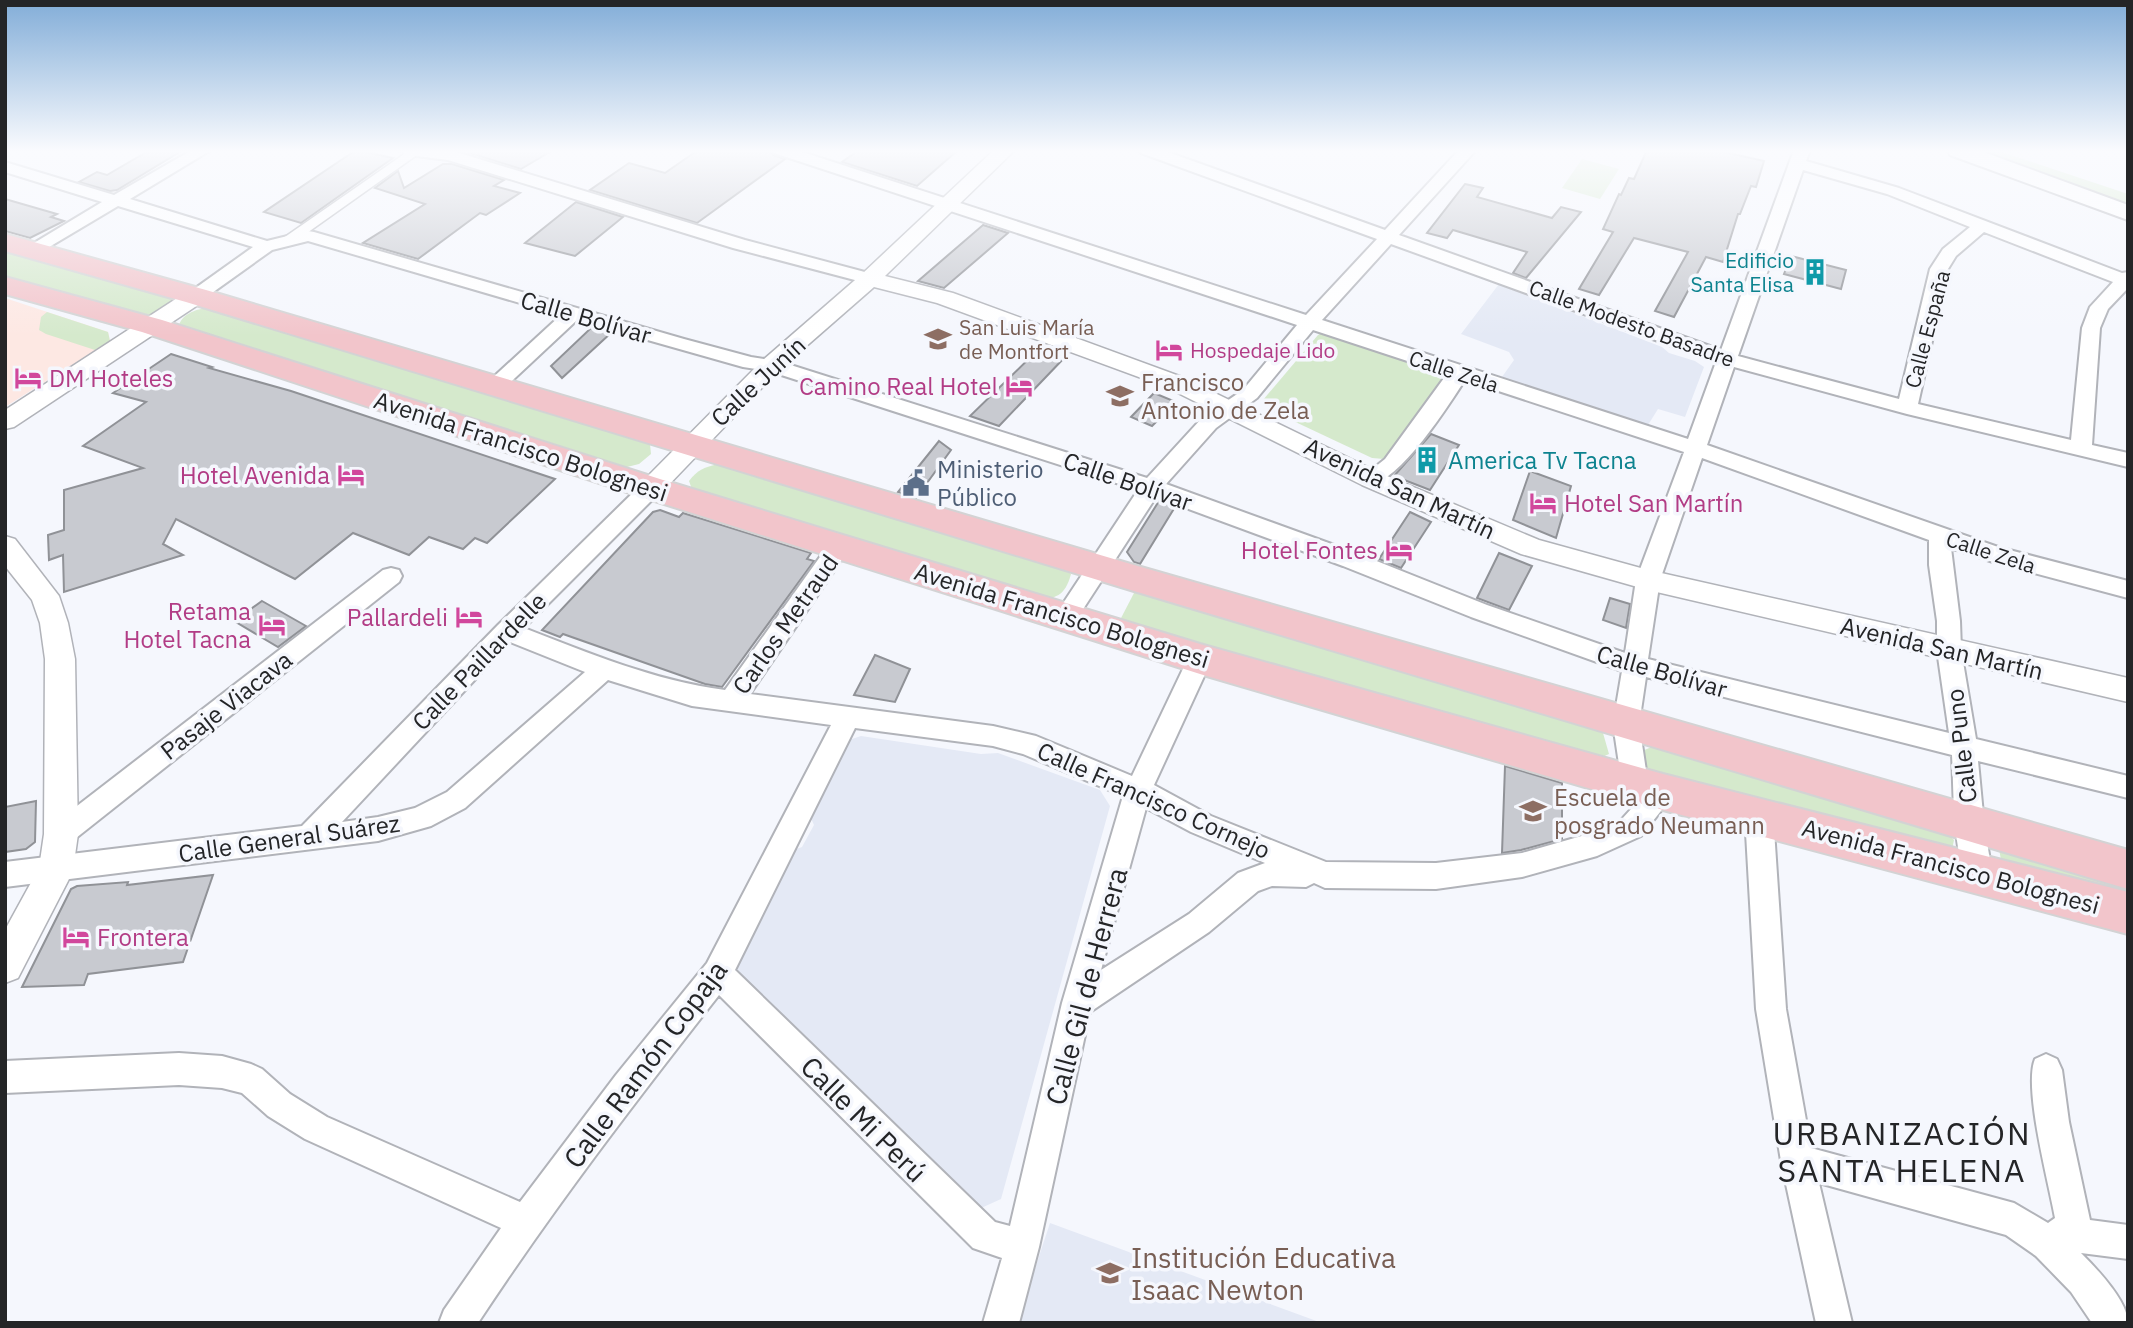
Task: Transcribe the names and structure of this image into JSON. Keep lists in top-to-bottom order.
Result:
{
  "streets": {
    "main road": ["Avenida Francisco Bolognesi"],
    "street": [
      "Calle Bolívar",
      "Calle Modesto Basadre",
      "Calle España",
      "Calle Zela",
      "Calle Junín",
      "Avenida San Martín",
      "Carlos Metraud",
      "Calle Paillardelle",
      "Pasaje Viacava",
      "Calle Puno",
      "Calle Francisco Cornejo",
      "Calle General Suárez",
      "Calle Gil de Herrera",
      "Calle Ramón Copaja",
      "Calle Mi Perú"
    ]
  },
  "crossings": [
    ["Calle Bolívar", "Calle Junín"],
    ["Calle Bolívar", "Calle Puno"],
    ["Calle Modesto Basadre", "Calle España"],
    ["Calle Zela", "Calle Puno"],
    ["Calle Junín", "Avenida Francisco Bolognesi"],
    ["Calle Junín", "Avenida San Martín"],
    ["Calle Junín", "Calle Paillardelle"],
    ["Avenida Francisco Bolognesi", "Carlos Metraud"],
    ["Avenida Francisco Bolognesi", "Calle Paillardelle"],
    ["Avenida Francisco Bolognesi", "Calle Puno"],
    ["Avenida Francisco Bolognesi", "Calle Francisco Cornejo"],
    ["Avenida Francisco Bolognesi", "Calle Gil de Herrera"],
    ["Avenida San Martín", "Calle Puno"],
    ["Carlos Metraud", "Calle Francisco Cornejo"],
    ["Calle Paillardelle", "Calle Francisco Cornejo"],
    ["Calle Paillardelle", "Calle General Suárez"],
    ["Calle Francisco Cornejo", "Calle General Suárez"],
    ["Calle Francisco Cornejo", "Calle Gil de Herrera"],
    ["Calle Francisco Cornejo", "Calle Ramón Copaja"],
    ["Calle Gil de Herrera", "Calle Mi Perú"],
    ["Calle Ramón Copaja", "Calle Mi Perú"]
  ],
  "districts": ["URBANIZACIÓN SANTA HELENA"],
  "places": {
    "building": ["Edificio Santa Elisa", "America Tv Tacna"],
    "school or university": [
      "San Luis María de Montfort",
      "Francisco Antonio de Zela",
      "Escuela de posgrado Neumann",
      "Institución Educativa Isaac Newton"
    ],
    "hotel": [
      "Hospedaje Lido",
      "DM Hoteles",
      "Camino Real Hotel",
      "Hotel Avenida",
      "Hotel San Martín",
      "Hotel Fontes",
      "Pallardeli",
      "Retama Hotel Tacna",
      "Frontera"
    ],
    "public building": ["Ministerio Público"]
  }
}
